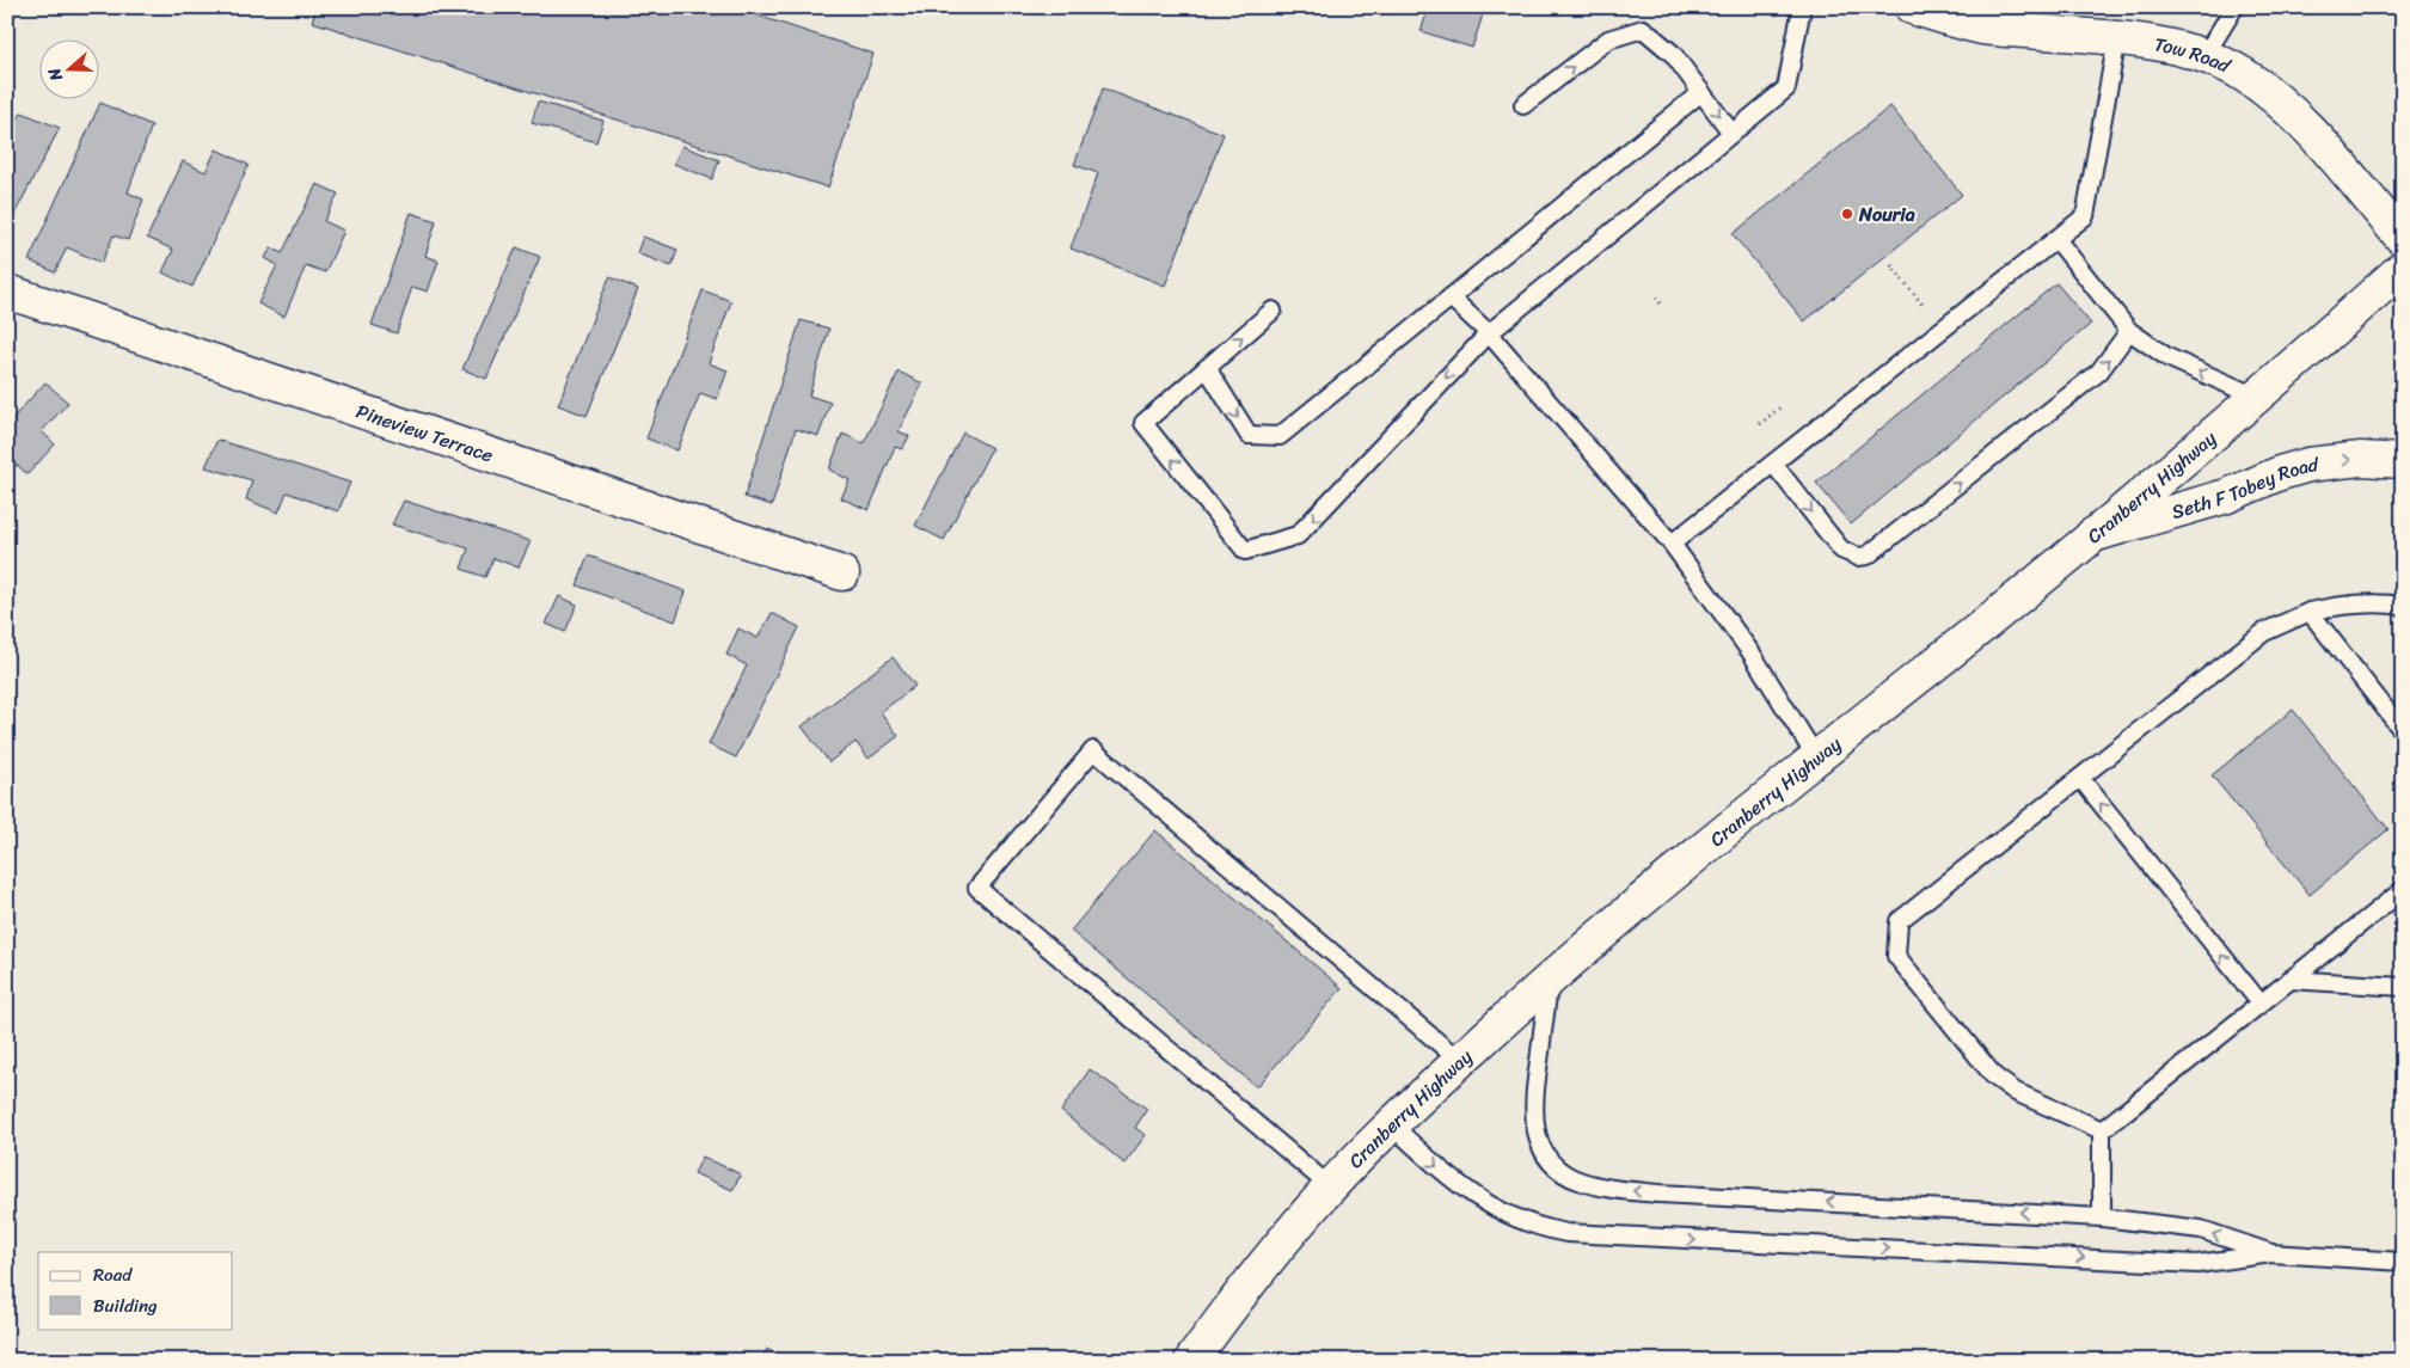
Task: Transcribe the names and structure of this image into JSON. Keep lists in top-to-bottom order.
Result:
{
  "streets": {
    "street": [
      "Tow Road",
      "Pineview Terrace",
      "Cranberry Highway",
      "Seth F Tobey Road"
    ]
  },
  "crossings": [
    ["Cranberry Highway", "Seth F Tobey Road"]
  ],
  "one_way": ["Seth F Tobey Road"],
  "places": ["Nouria"],
  "legend": ["Road", "Building"],
  "north": "left"
}
